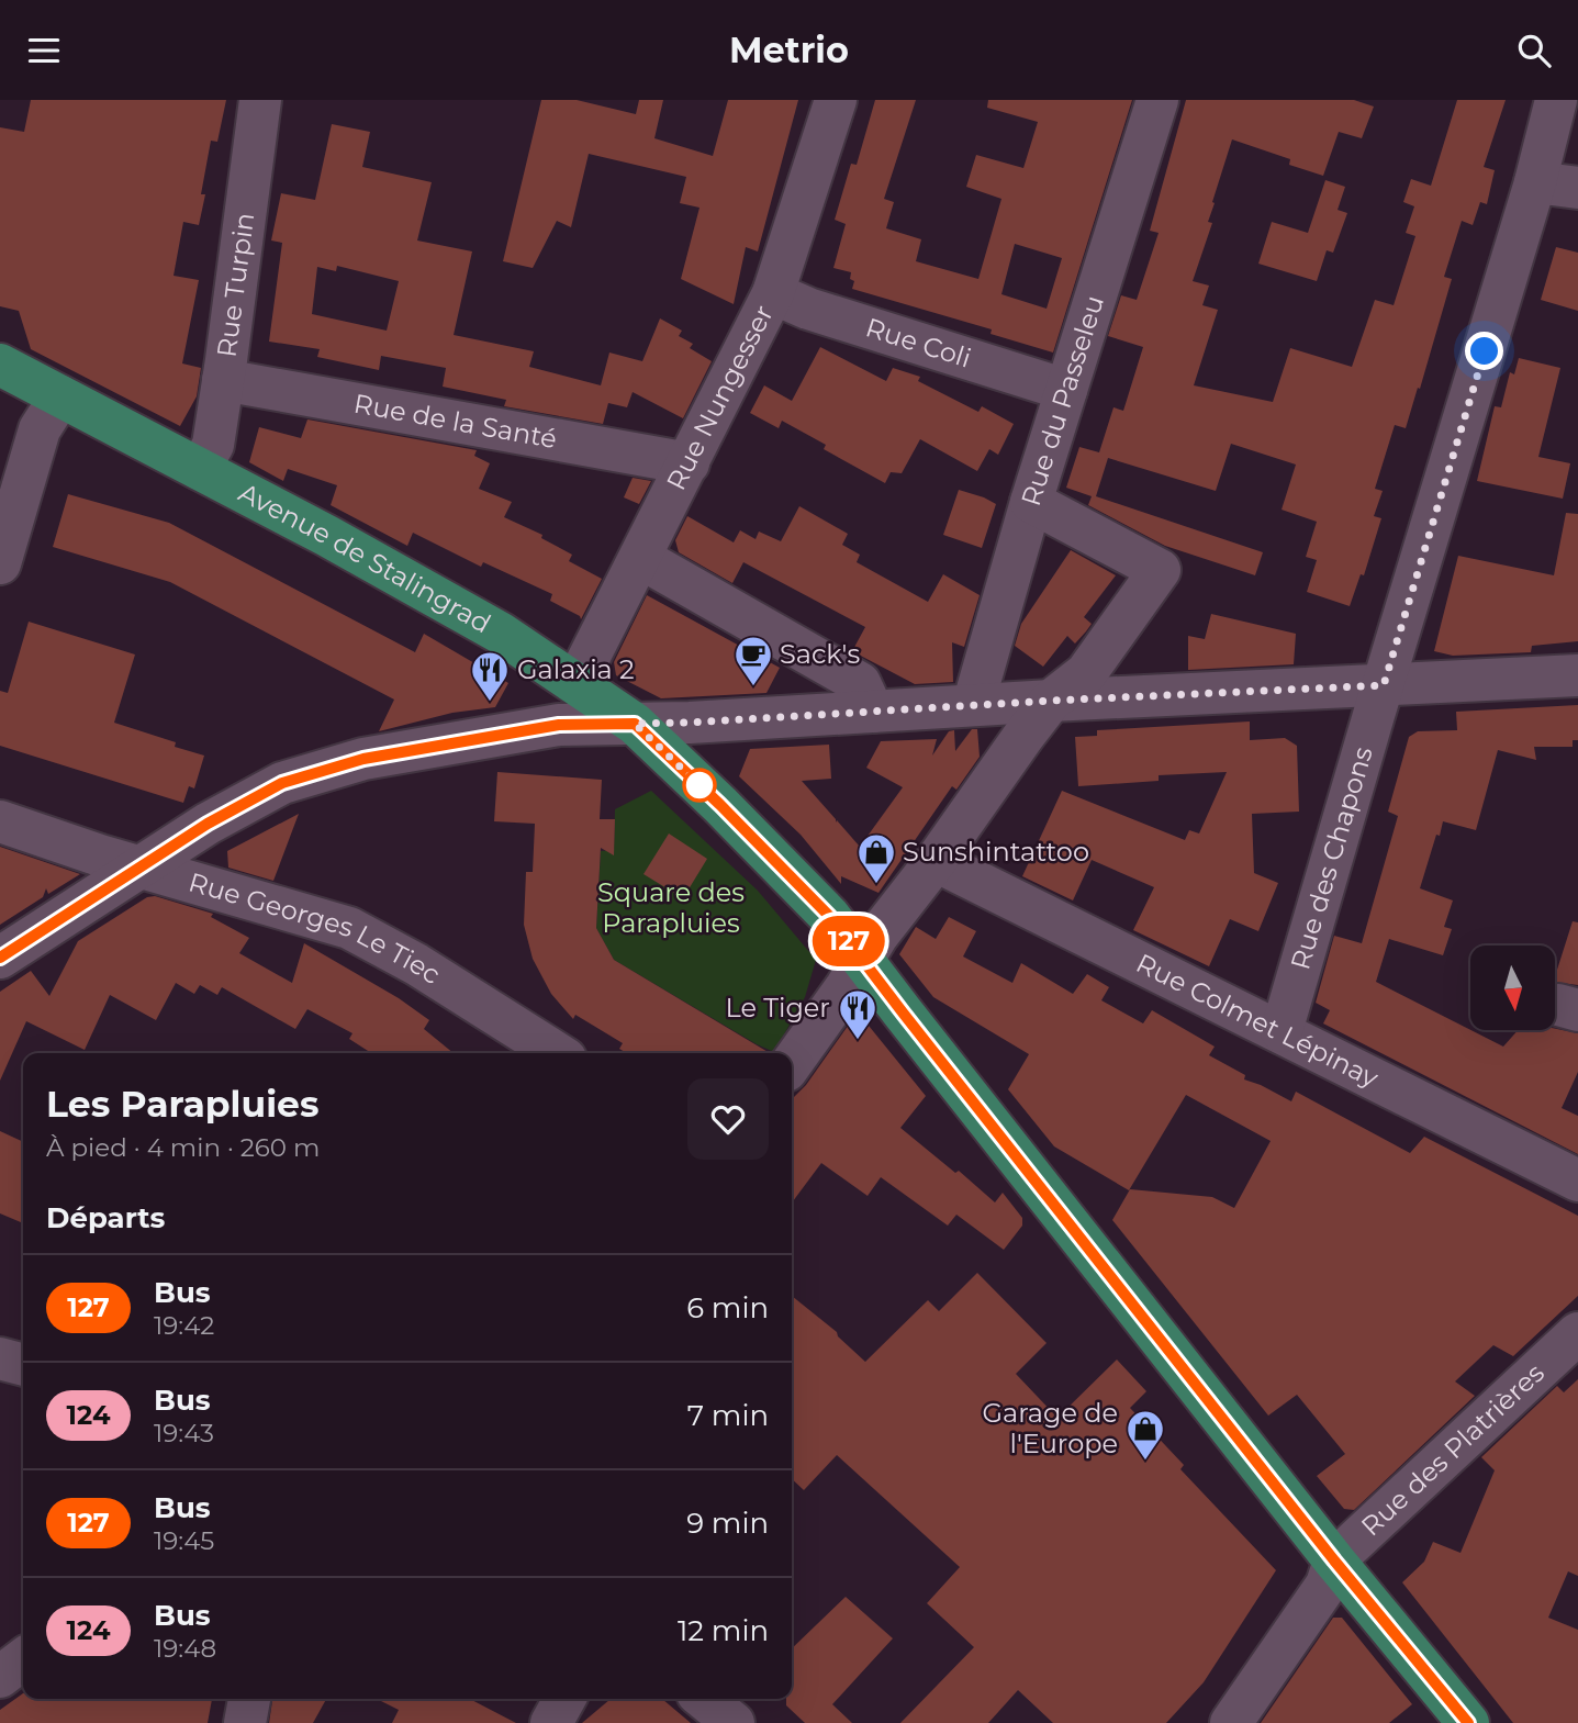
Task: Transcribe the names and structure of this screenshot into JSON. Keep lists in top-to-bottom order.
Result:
{
  "streets": {
    "main road": ["Avenue de Stalingrad"],
    "street": [
      "Rue Turpin",
      "Rue Coli",
      "Rue Nungesser",
      "Rue du Passeleu",
      "Rue de la Santé",
      "Rue des Chapons",
      "Rue Georges Le Tiec",
      "Rue Colmet Lépinay",
      "Rue des Platrières"
    ]
  },
  "crossings": [
    ["Rue Turpin", "Rue de la Santé"],
    ["Rue Turpin", "Avenue de Stalingrad"],
    ["Rue Coli", "Rue Nungesser"],
    ["Rue Coli", "Rue du Passeleu"],
    ["Rue Nungesser", "Rue de la Santé"],
    ["Rue Nungesser", "Avenue de Stalingrad"],
    ["Avenue de Stalingrad", "Rue des Platrières"],
    ["Rue des Chapons", "Rue Colmet Lépinay"]
  ],
  "parks": ["Square des Parapluies"],
  "places": {
    "cafe": ["Sack's"],
    "restaurant": ["Galaxia 2", "Le Tiger"],
    "shop": ["Sunshintattoo", "Garage de l'Europe"]
  },
  "lines": ["bus line 127"],
  "north": "bottom",
  "page": {
    "header": "Metrio",
    "on_map": "127",
    "heading": [
      ["Les Parapluies", "À pied · 4 min · 260 m"],
      "Départs"
    ],
    "list": [
      {
        "mark": "127",
        "name": "Bus",
        "note": "19:42",
        "value": "6 min"
      },
      {
        "mark": "124",
        "name": "Bus",
        "note": "19:43",
        "value": "7 min"
      },
      {
        "mark": "127",
        "name": "Bus",
        "note": "19:45",
        "value": "9 min"
      },
      {
        "mark": "124",
        "name": "Bus",
        "note": "19:48",
        "value": "12 min"
      }
    ]
  }
}
